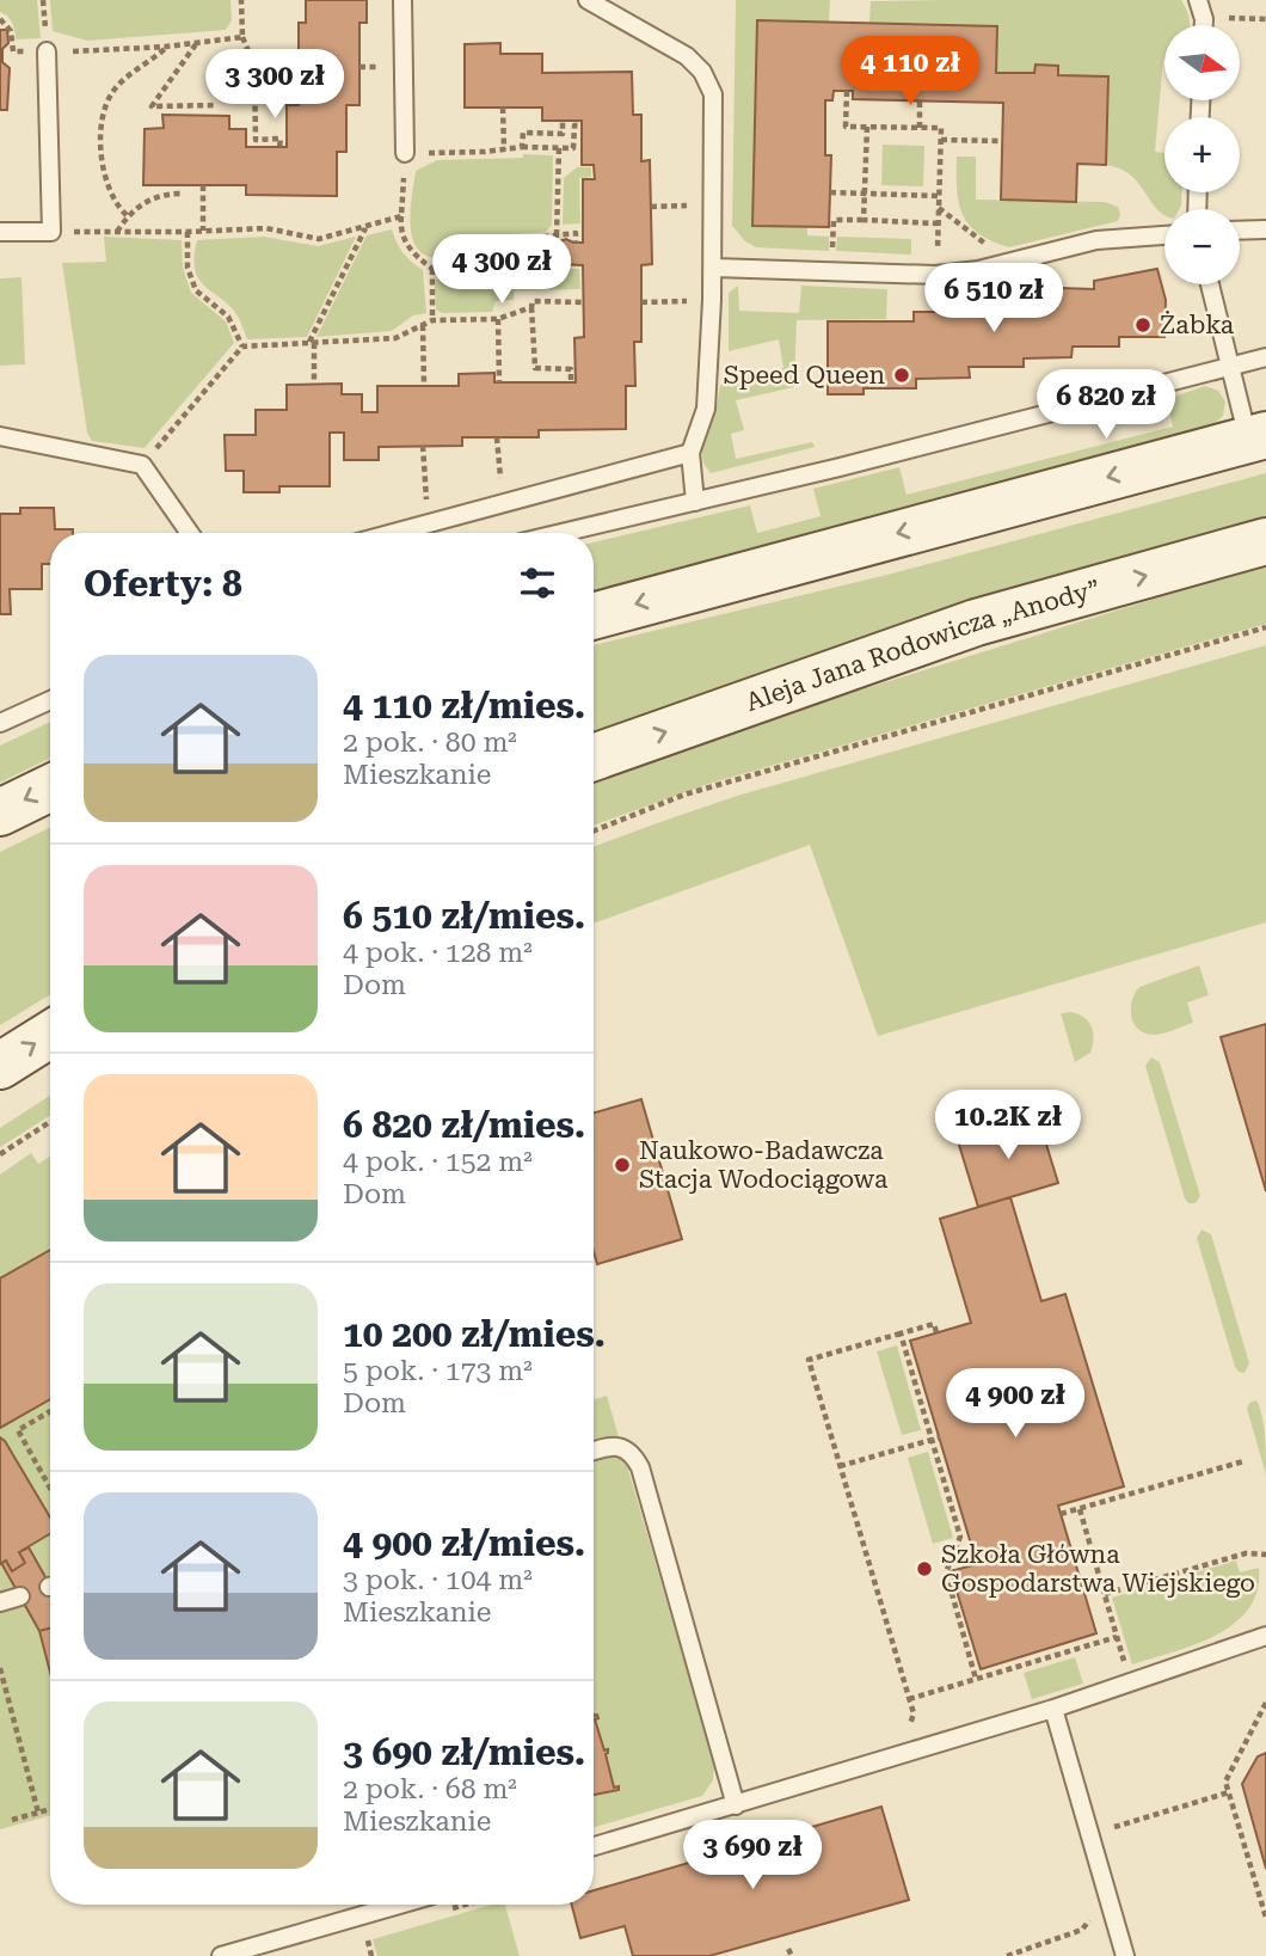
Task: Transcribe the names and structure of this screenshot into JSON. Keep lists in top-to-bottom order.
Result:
{
  "streets": {
    "main road": ["Aleja Jana Rodowicza „Anody”"]
  },
  "places": [
    "Żabka",
    "Speed Queen",
    "Naukowo-Badawcza Stacja Wodociągowa",
    "Szkoła Główna Gospodarstwa Wiejskiego"
  ],
  "north": "right",
  "page": {
    "map_buttons": ["+", "−"],
    "price": [
      "4 110 zł",
      "3 300 zł",
      "4 300 zł",
      "6 510 zł",
      "6 820 zł",
      "10.2K zł",
      "4 900 zł",
      "3 690 zł"
    ],
    "heading": "Oferty: 8",
    "list": [
      {
        "name": "4 110 zł/mies.",
        "note": "2 pok. · 80 m² · Mieszkanie"
      },
      {
        "name": "6 510 zł/mies.",
        "note": "4 pok. · 128 m² · Dom"
      },
      {
        "name": "6 820 zł/mies.",
        "note": "4 pok. · 152 m² · Dom"
      },
      {
        "name": "10 200 zł/mies.",
        "note": "5 pok. · 173 m² · Dom"
      },
      {
        "name": "4 900 zł/mies.",
        "note": "3 pok. · 104 m² · Mieszkanie"
      },
      {
        "name": "3 690 zł/mies.",
        "note": "2 pok. · 68 m² · Mieszkanie"
      }
    ]
  }
}
